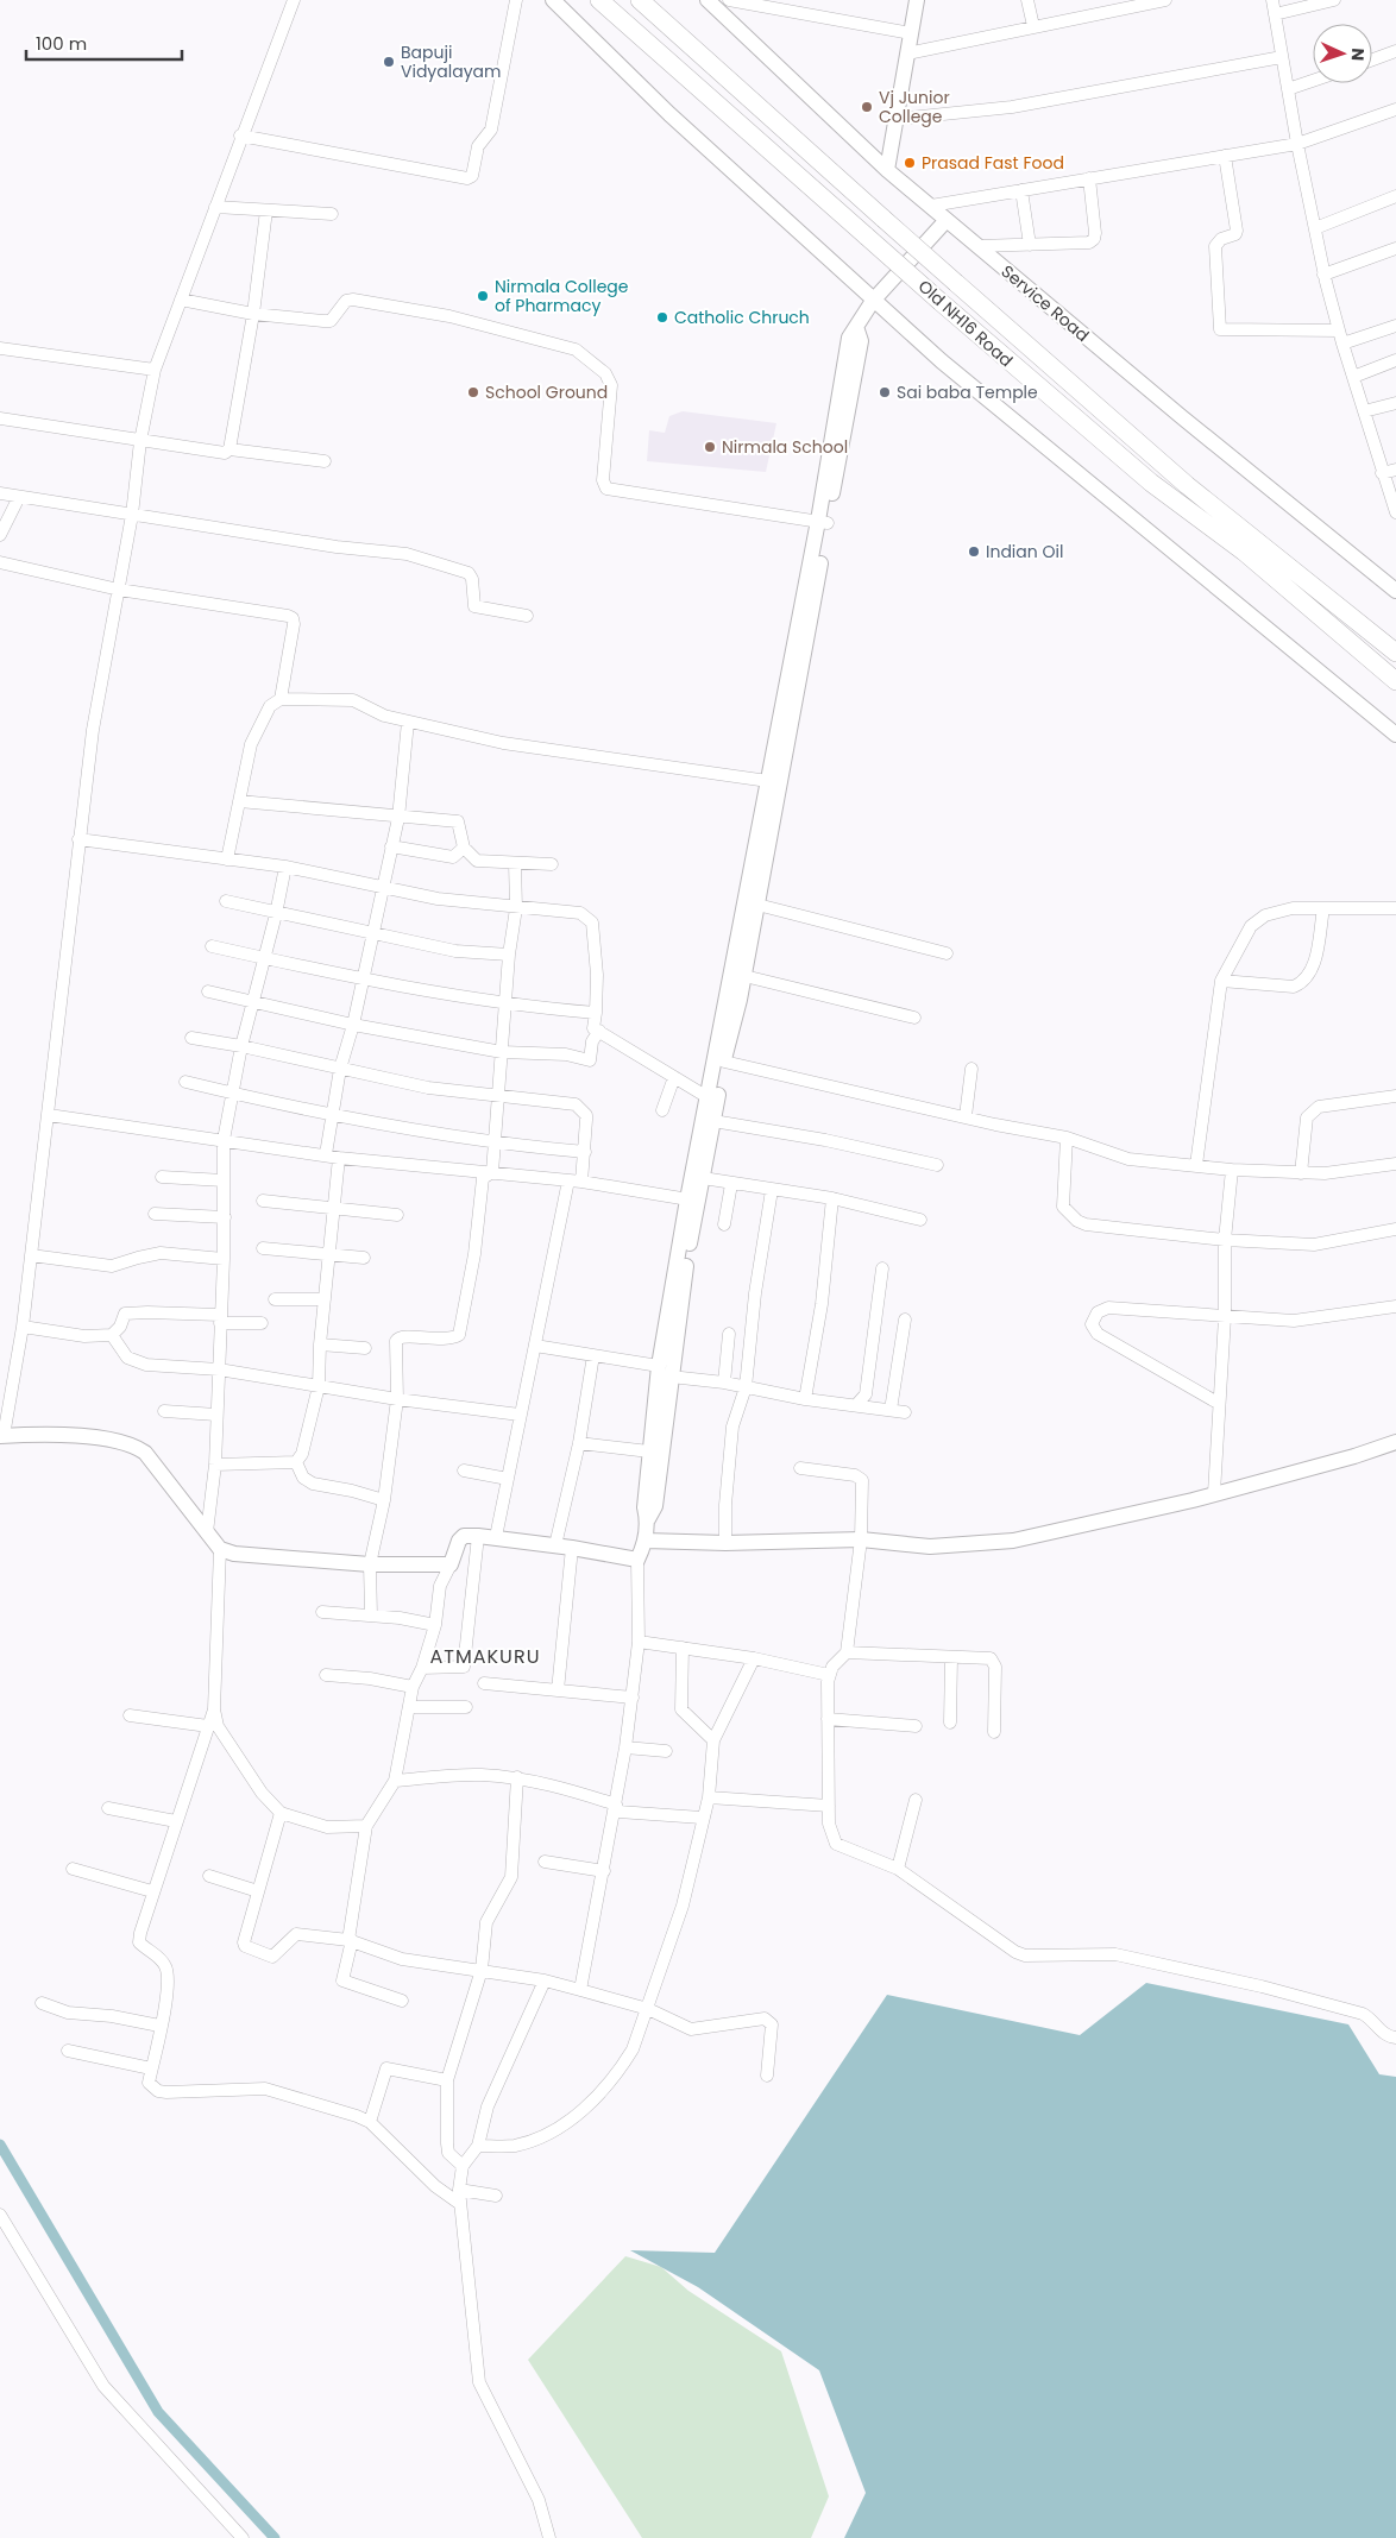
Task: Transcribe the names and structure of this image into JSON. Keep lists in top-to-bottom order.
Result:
{
  "streets": {
    "main road": ["Old NH16 Road"],
    "street": ["Service Road"]
  },
  "districts": ["ATMAKURU"],
  "places": [
    "Bapuji Vidyalayam",
    "Vj Junior College",
    "Prasad Fast Food",
    "Nirmala College of Pharmacy",
    "Catholic Chruch",
    "School Ground",
    "Sai baba Temple",
    "Nirmala School",
    "Indian Oil"
  ],
  "scale_bar": "100 m",
  "north": "right"
}
